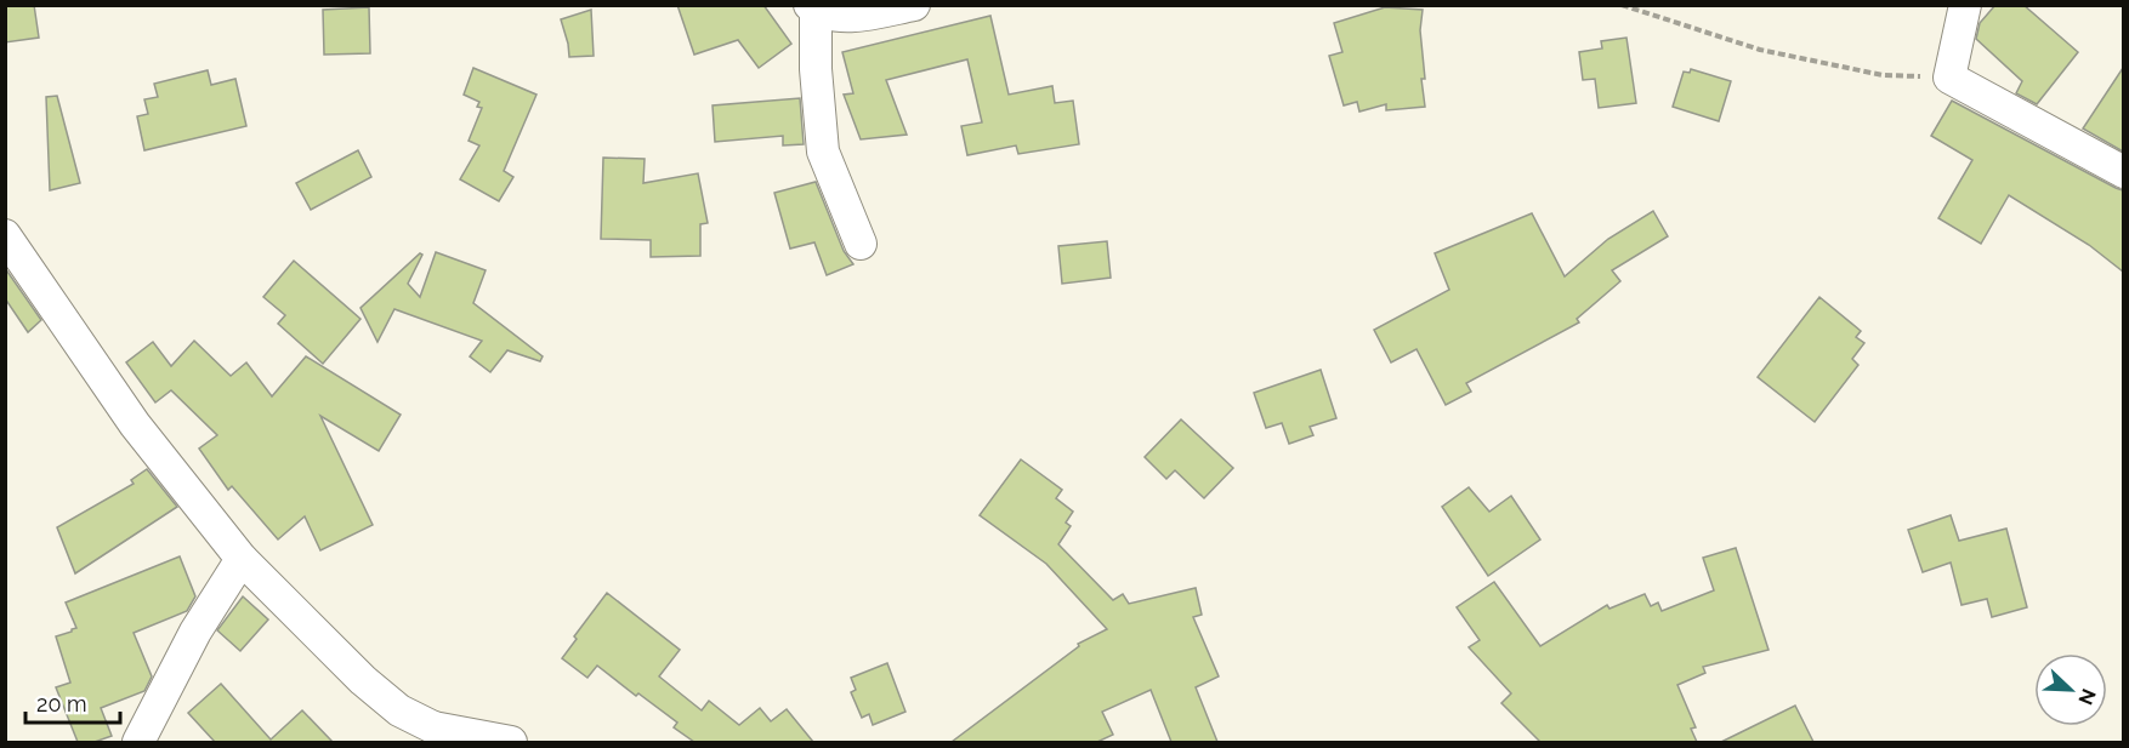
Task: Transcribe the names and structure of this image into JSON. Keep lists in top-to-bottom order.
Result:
{
  "scale_bar": "20 m",
  "north": "bottom right"
}
